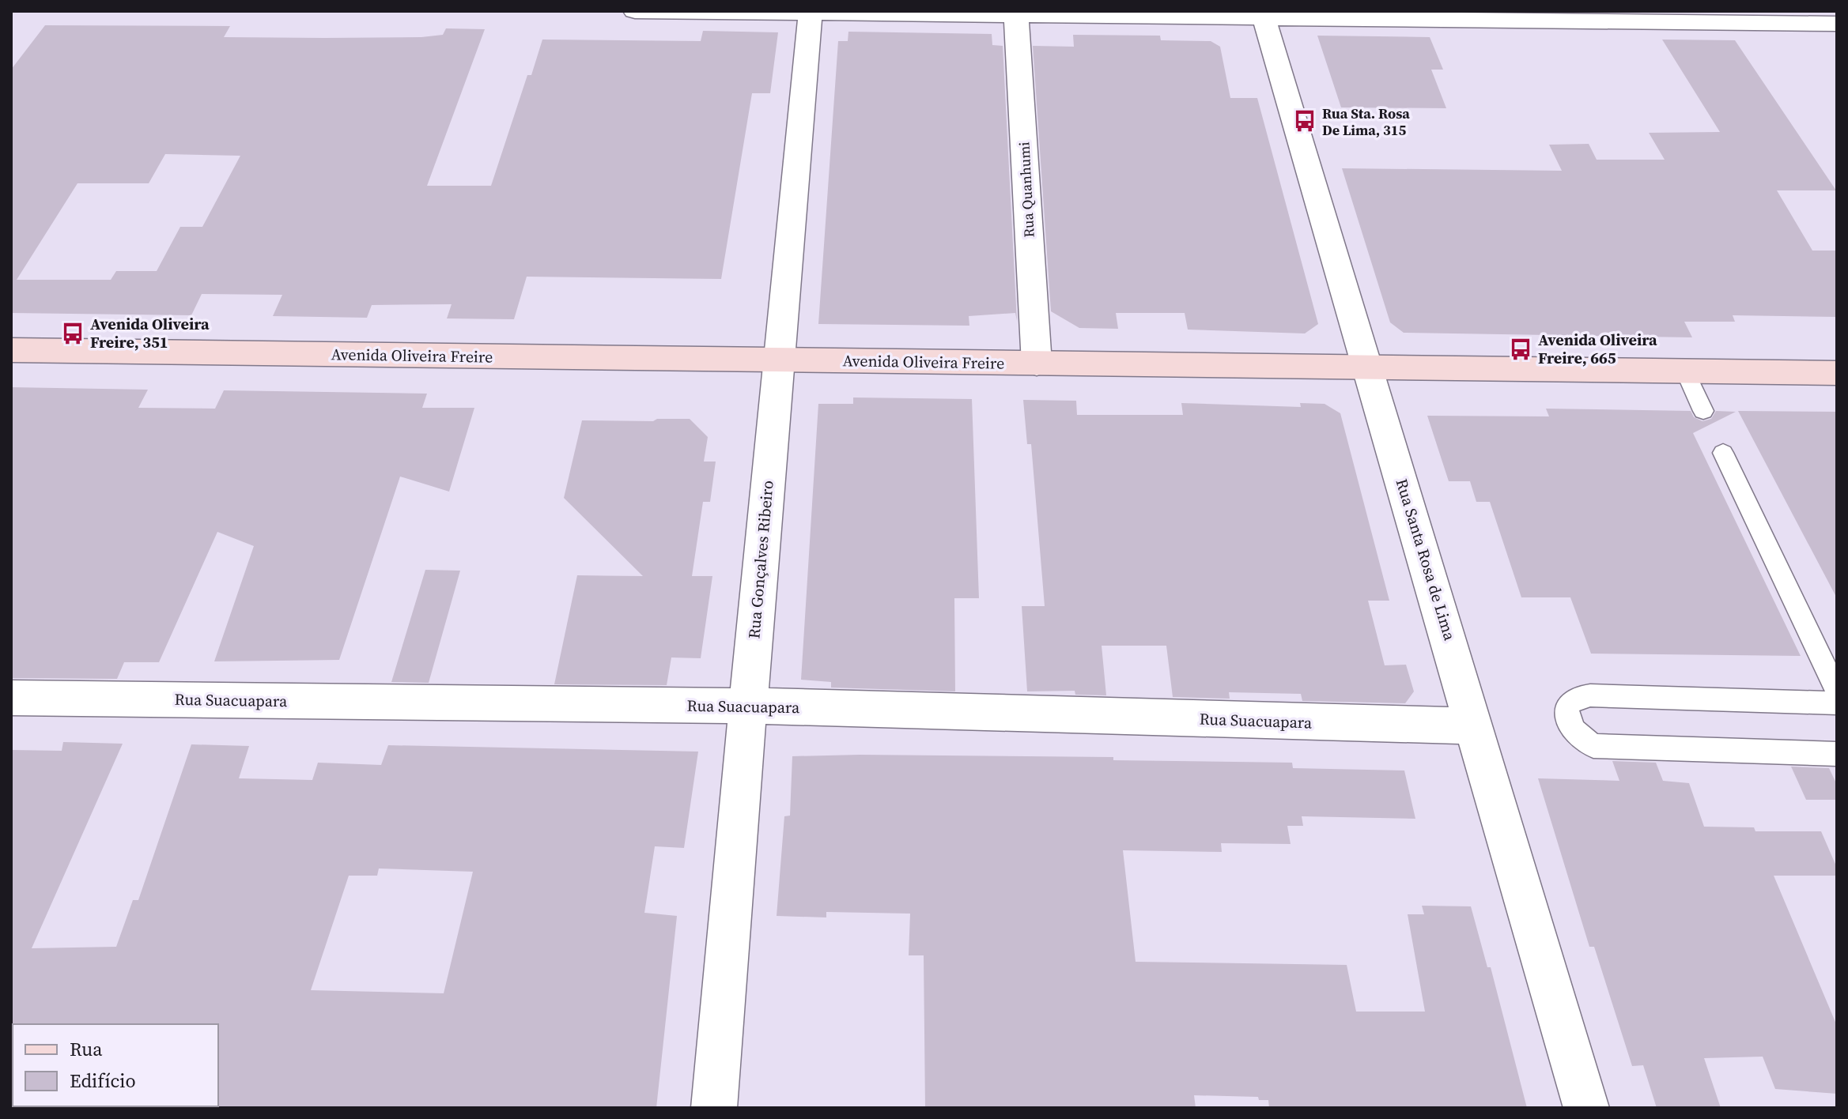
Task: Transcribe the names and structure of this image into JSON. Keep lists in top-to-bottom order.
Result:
{
  "streets": {
    "street": [
      "Rua Quanhumi",
      "Avenida Oliveira Freire",
      "Rua Gonçalves Ribeiro",
      "Rua Santa Rosa de Lima",
      "Rua Suacuapara"
    ]
  },
  "crossings": [
    ["Rua Quanhumi", "Avenida Oliveira Freire"],
    ["Avenida Oliveira Freire", "Rua Gonçalves Ribeiro"],
    ["Avenida Oliveira Freire", "Rua Santa Rosa de Lima"],
    ["Rua Gonçalves Ribeiro", "Rua Suacuapara"],
    ["Rua Santa Rosa de Lima", "Rua Suacuapara"]
  ],
  "places": {
    "bus stop": ["Rua Sta. Rosa De Lima, 315", "Avenida Oliveira Freire, 351", "Avenida Oliveira Freire, 665"]
  },
  "legend": ["Rua", "Edifício"]
}
